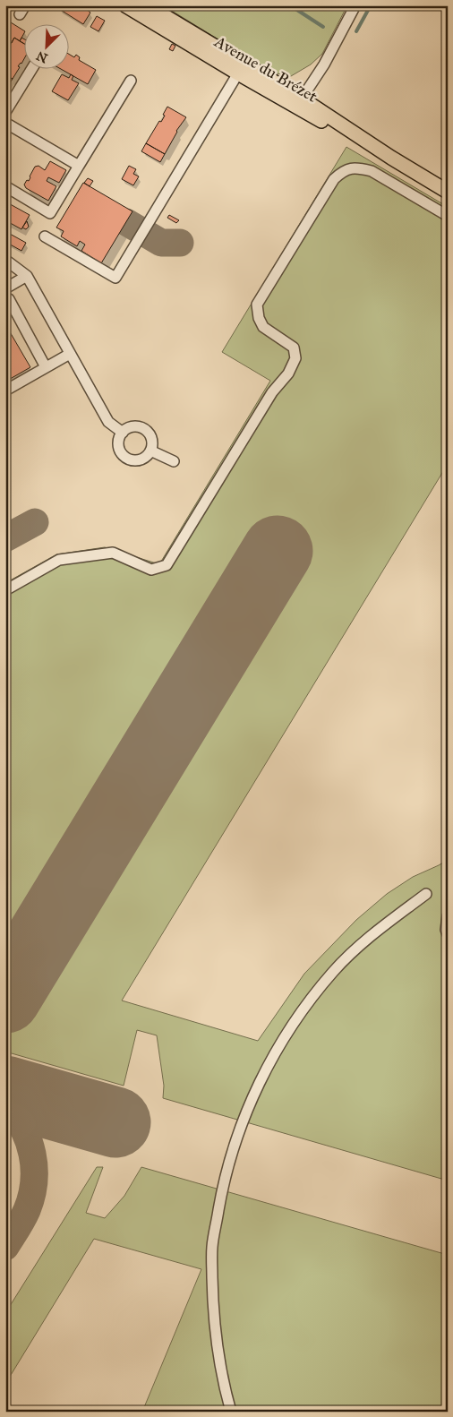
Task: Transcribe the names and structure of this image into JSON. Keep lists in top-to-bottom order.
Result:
{
  "streets": {
    "main road": ["Avenue du Brézet"]
  },
  "north": "bottom left"
}
